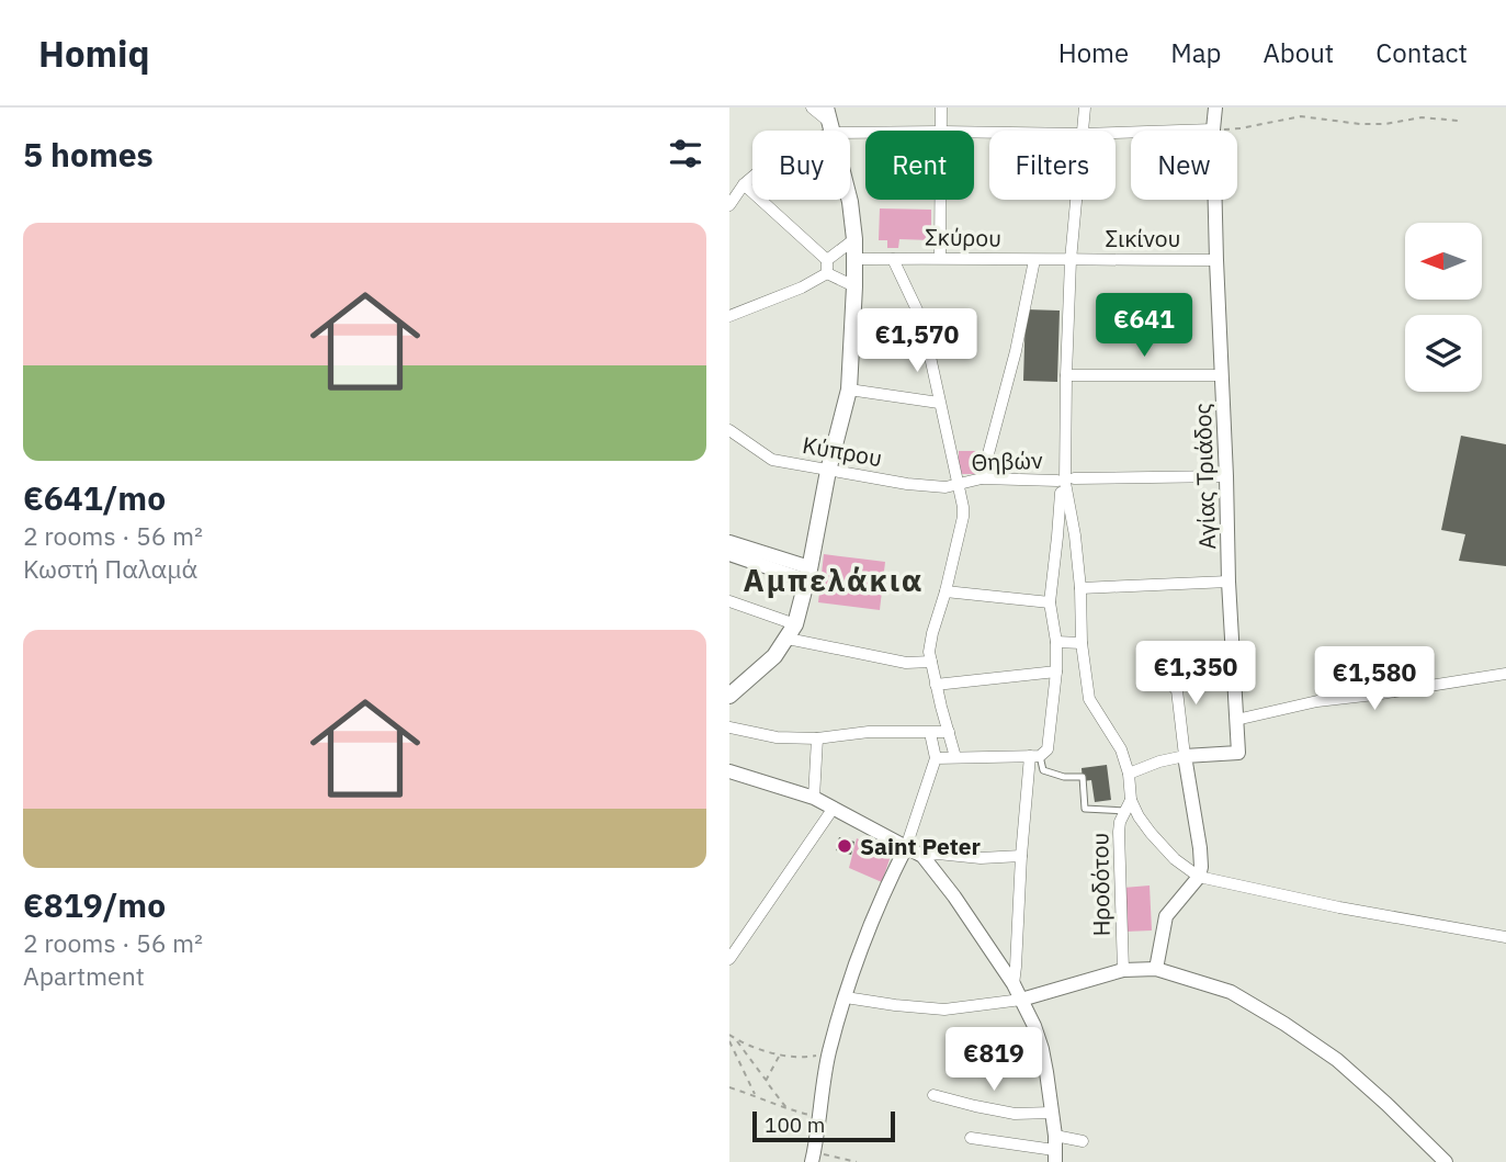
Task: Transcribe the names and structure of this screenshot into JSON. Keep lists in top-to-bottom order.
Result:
{
  "streets": {
    "street": [
      "Σκύρου",
      "Σικίνου",
      "Κύπρου",
      "Θηβών",
      "Αγίας Τριάδος",
      "Ηροδότου"
    ]
  },
  "crossings": [
    ["Σκύρου", "Σικίνου"],
    ["Σικίνου", "Αγίας Τριάδος"],
    ["Κύπρου", "Θηβών"]
  ],
  "districts": ["Αμπελάκια"],
  "places": ["Saint Peter"],
  "scale_bar": "100 m",
  "north": "left",
  "page": {
    "header": "Homiq",
    "nav": [
      "Home",
      "Map",
      "About",
      "Contact"
    ],
    "heading": "5 homes",
    "chip": [
      "Buy",
      "Rent",
      "Filters",
      "New"
    ],
    "list": [
      {
        "name": "€641/mo",
        "note": "2 rooms · 56 m² · Κωστή Παλαμά"
      },
      {
        "name": "€819/mo",
        "note": "2 rooms · 56 m² · Apartment"
      }
    ],
    "price": [
      "€641",
      "€1,570",
      "€1,350",
      "€1,580",
      "€819"
    ],
    "scale": "100 m"
  }
}
